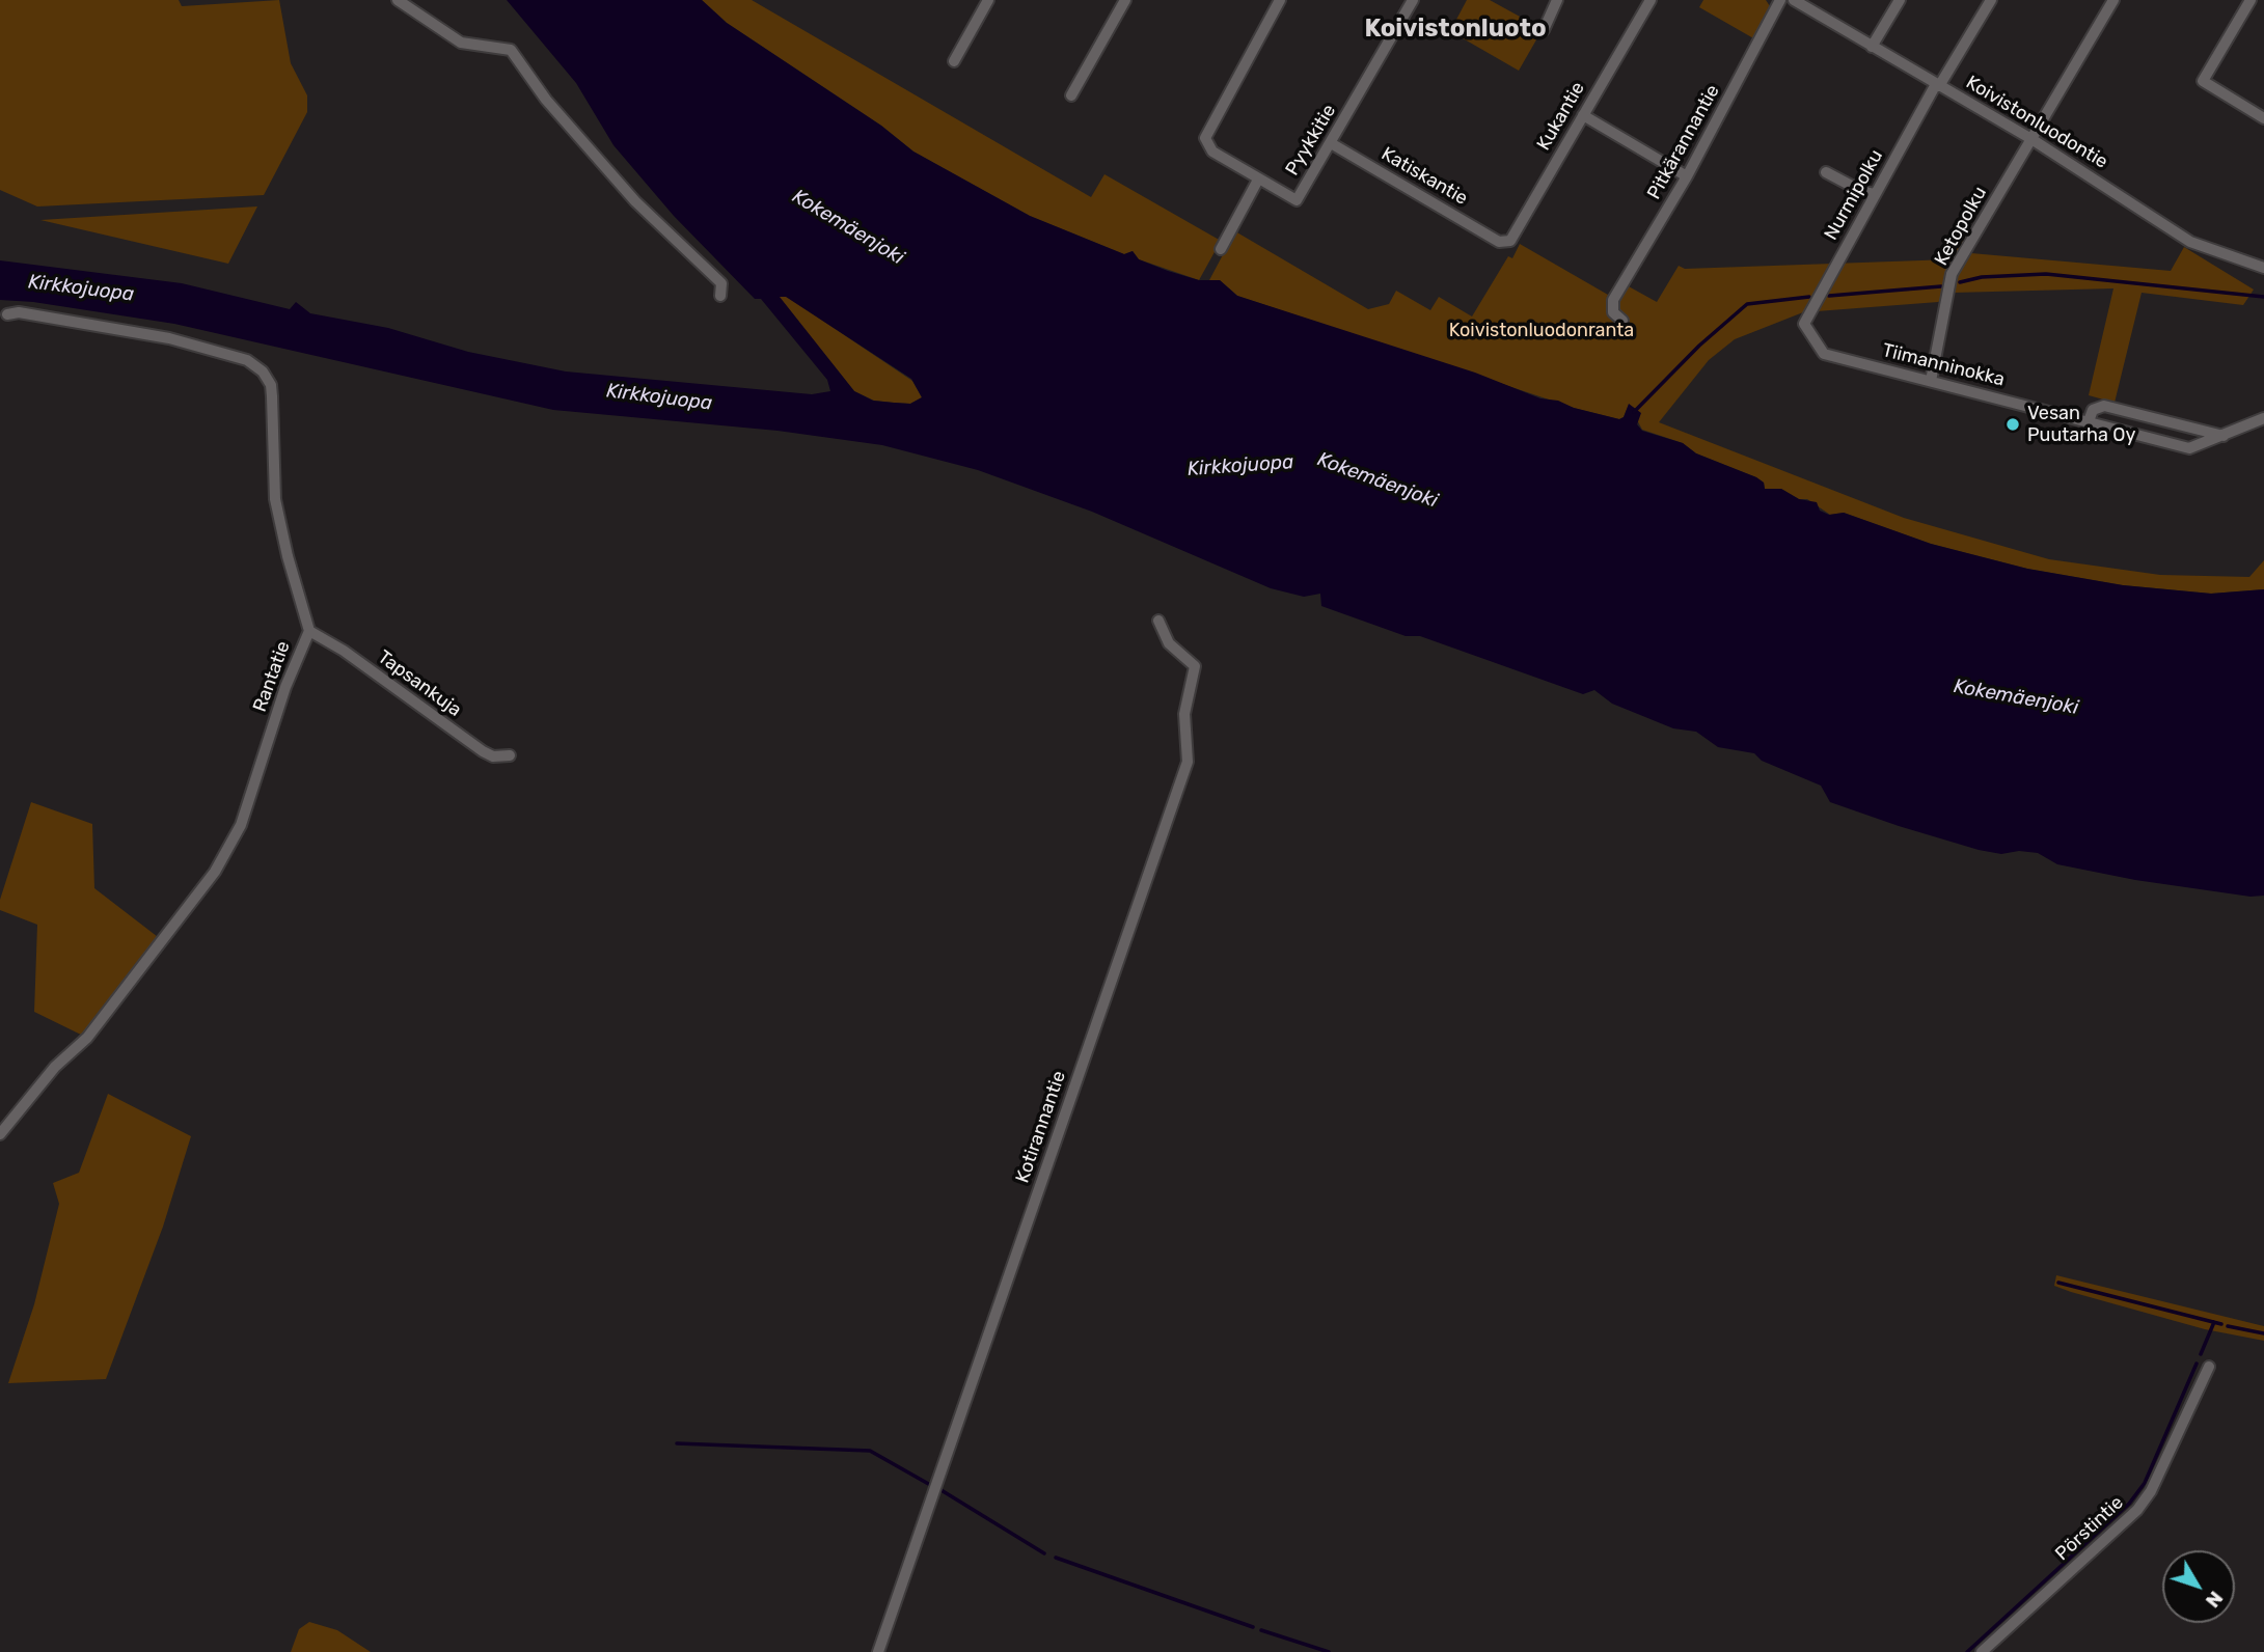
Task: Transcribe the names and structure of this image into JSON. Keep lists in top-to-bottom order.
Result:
{
  "streets": {
    "street": [
      "Kukantie",
      "Koivistonluodontie",
      "Pyykkitie",
      "Pitkärannantie",
      "Katiskantie",
      "Nurmipolku",
      "Ketopolku",
      "Tiimanninokka",
      "Rantatie",
      "Tapsankuja",
      "Kotirannantie",
      "Pörstintie"
    ]
  },
  "crossings": [
    ["Kukantie", "Katiskantie"],
    ["Koivistonluodontie", "Nurmipolku"],
    ["Koivistonluodontie", "Ketopolku"],
    ["Pyykkitie", "Katiskantie"],
    ["Nurmipolku", "Tiimanninokka"],
    ["Ketopolku", "Tiimanninokka"],
    ["Rantatie", "Tapsankuja"]
  ],
  "districts": ["Koivistonluoto"],
  "water": ["Kokemäenjoki", "Kirkkojuopa"],
  "parks": ["Koivistonluodonranta"],
  "places": ["Vesan Puutarha Oy"],
  "north": "bottom right"
}
